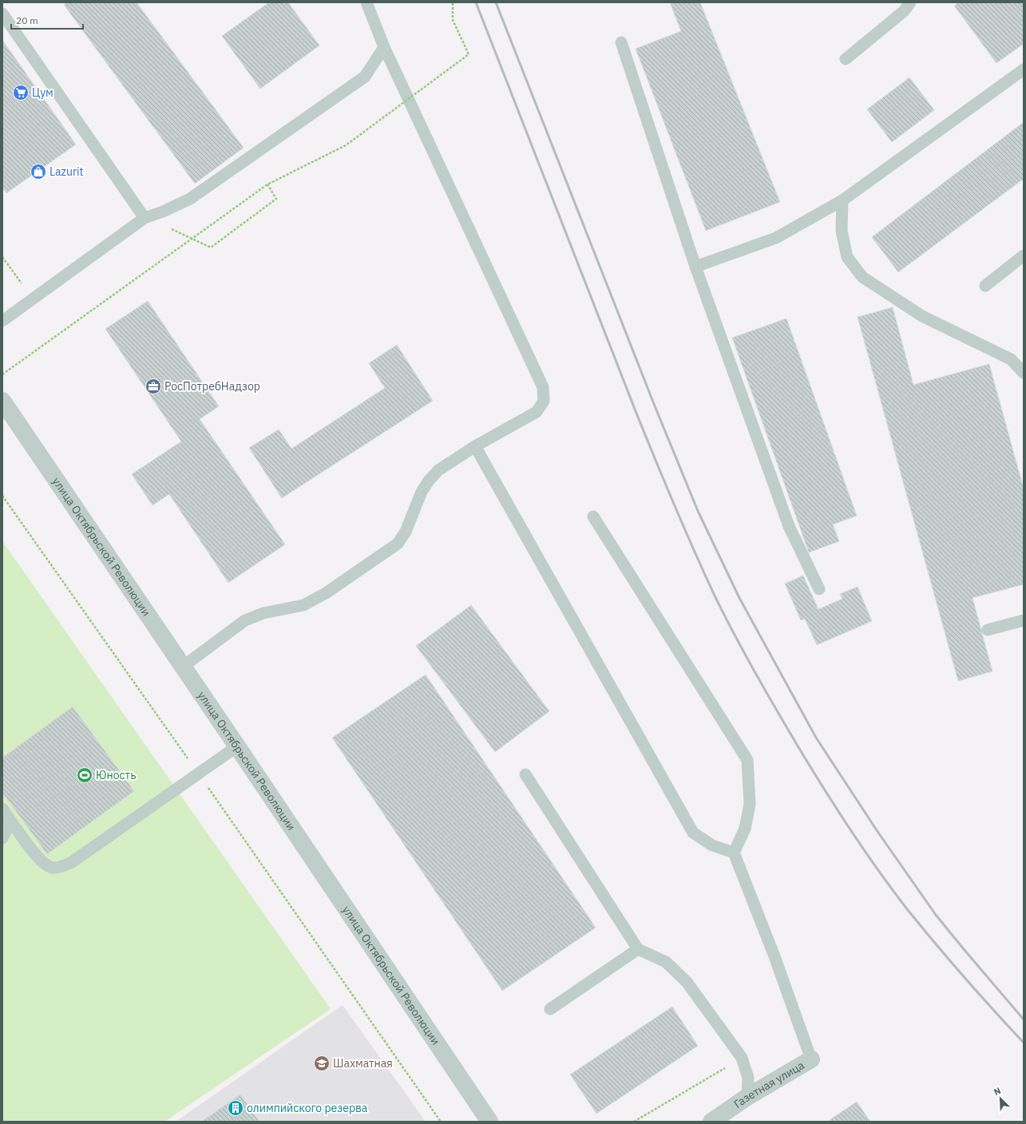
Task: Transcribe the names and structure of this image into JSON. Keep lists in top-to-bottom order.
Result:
{
  "streets": {
    "street": ["улица Октябрьской Революции", "Газетная улица"]
  },
  "places": {
    "supermarket": ["Цум"],
    "shop": ["Lazurit"],
    "office": ["РосПотребНадзор"],
    "sports": ["Юность"],
    "school or university": ["Шахматная"],
    "building": ["олимпийского резерва"]
  },
  "scale_bar": "20 m",
  "north": "top left"
}
